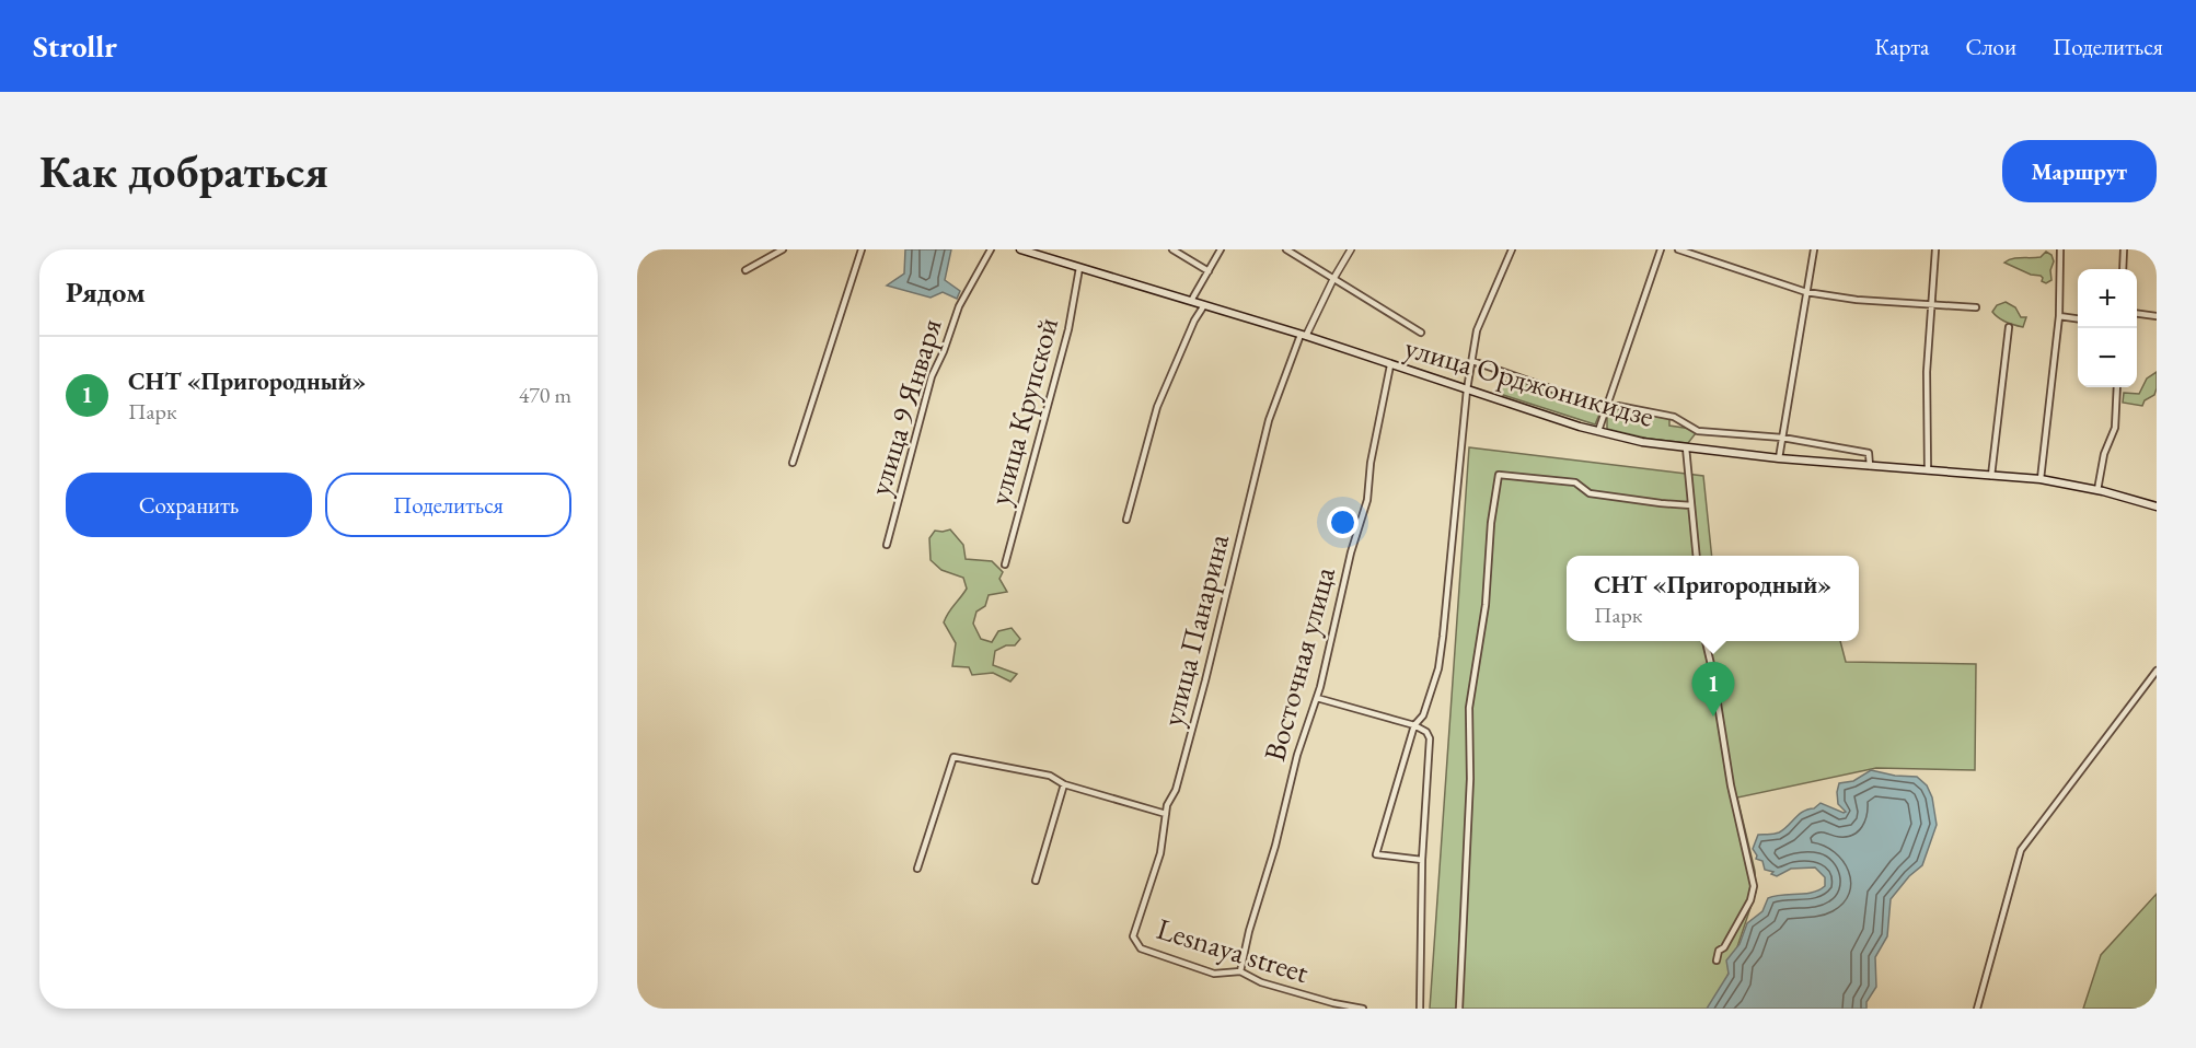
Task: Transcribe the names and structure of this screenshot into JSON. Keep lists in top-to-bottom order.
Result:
{
  "streets": {
    "main road": ["улица Орджоникидзе"],
    "street": [
      "улица 9 Января",
      "улица Крупской",
      "улица Панарина",
      "Восточная улица",
      "Lesnaya street"
    ]
  },
  "crossings": [
    ["улица Орджоникидзе", "улица Крупской"],
    ["улица Орджоникидзе", "улица Панарина"],
    ["улица Орджоникидзе", "Восточная улица"],
    ["улица Панарина", "Lesnaya street"],
    ["Восточная улица", "Lesnaya street"]
  ],
  "page": {
    "header": "Strollr",
    "nav": ["Карта", "Слои", "Поделиться"],
    "buttons": [
      "Маршрут",
      ["Сохранить", "Поделиться"]
    ],
    "title": "Как добраться",
    "heading": "Рядом",
    "map_buttons": ["+", "−"],
    "list": [
      {
        "mark": "1",
        "name": "СНТ «Пригородный»",
        "note": "Парк",
        "value": "470 m"
      }
    ],
    "popup": ["СНТ «Пригородный»", "Парк"],
    "pins": "1"
  }
}
